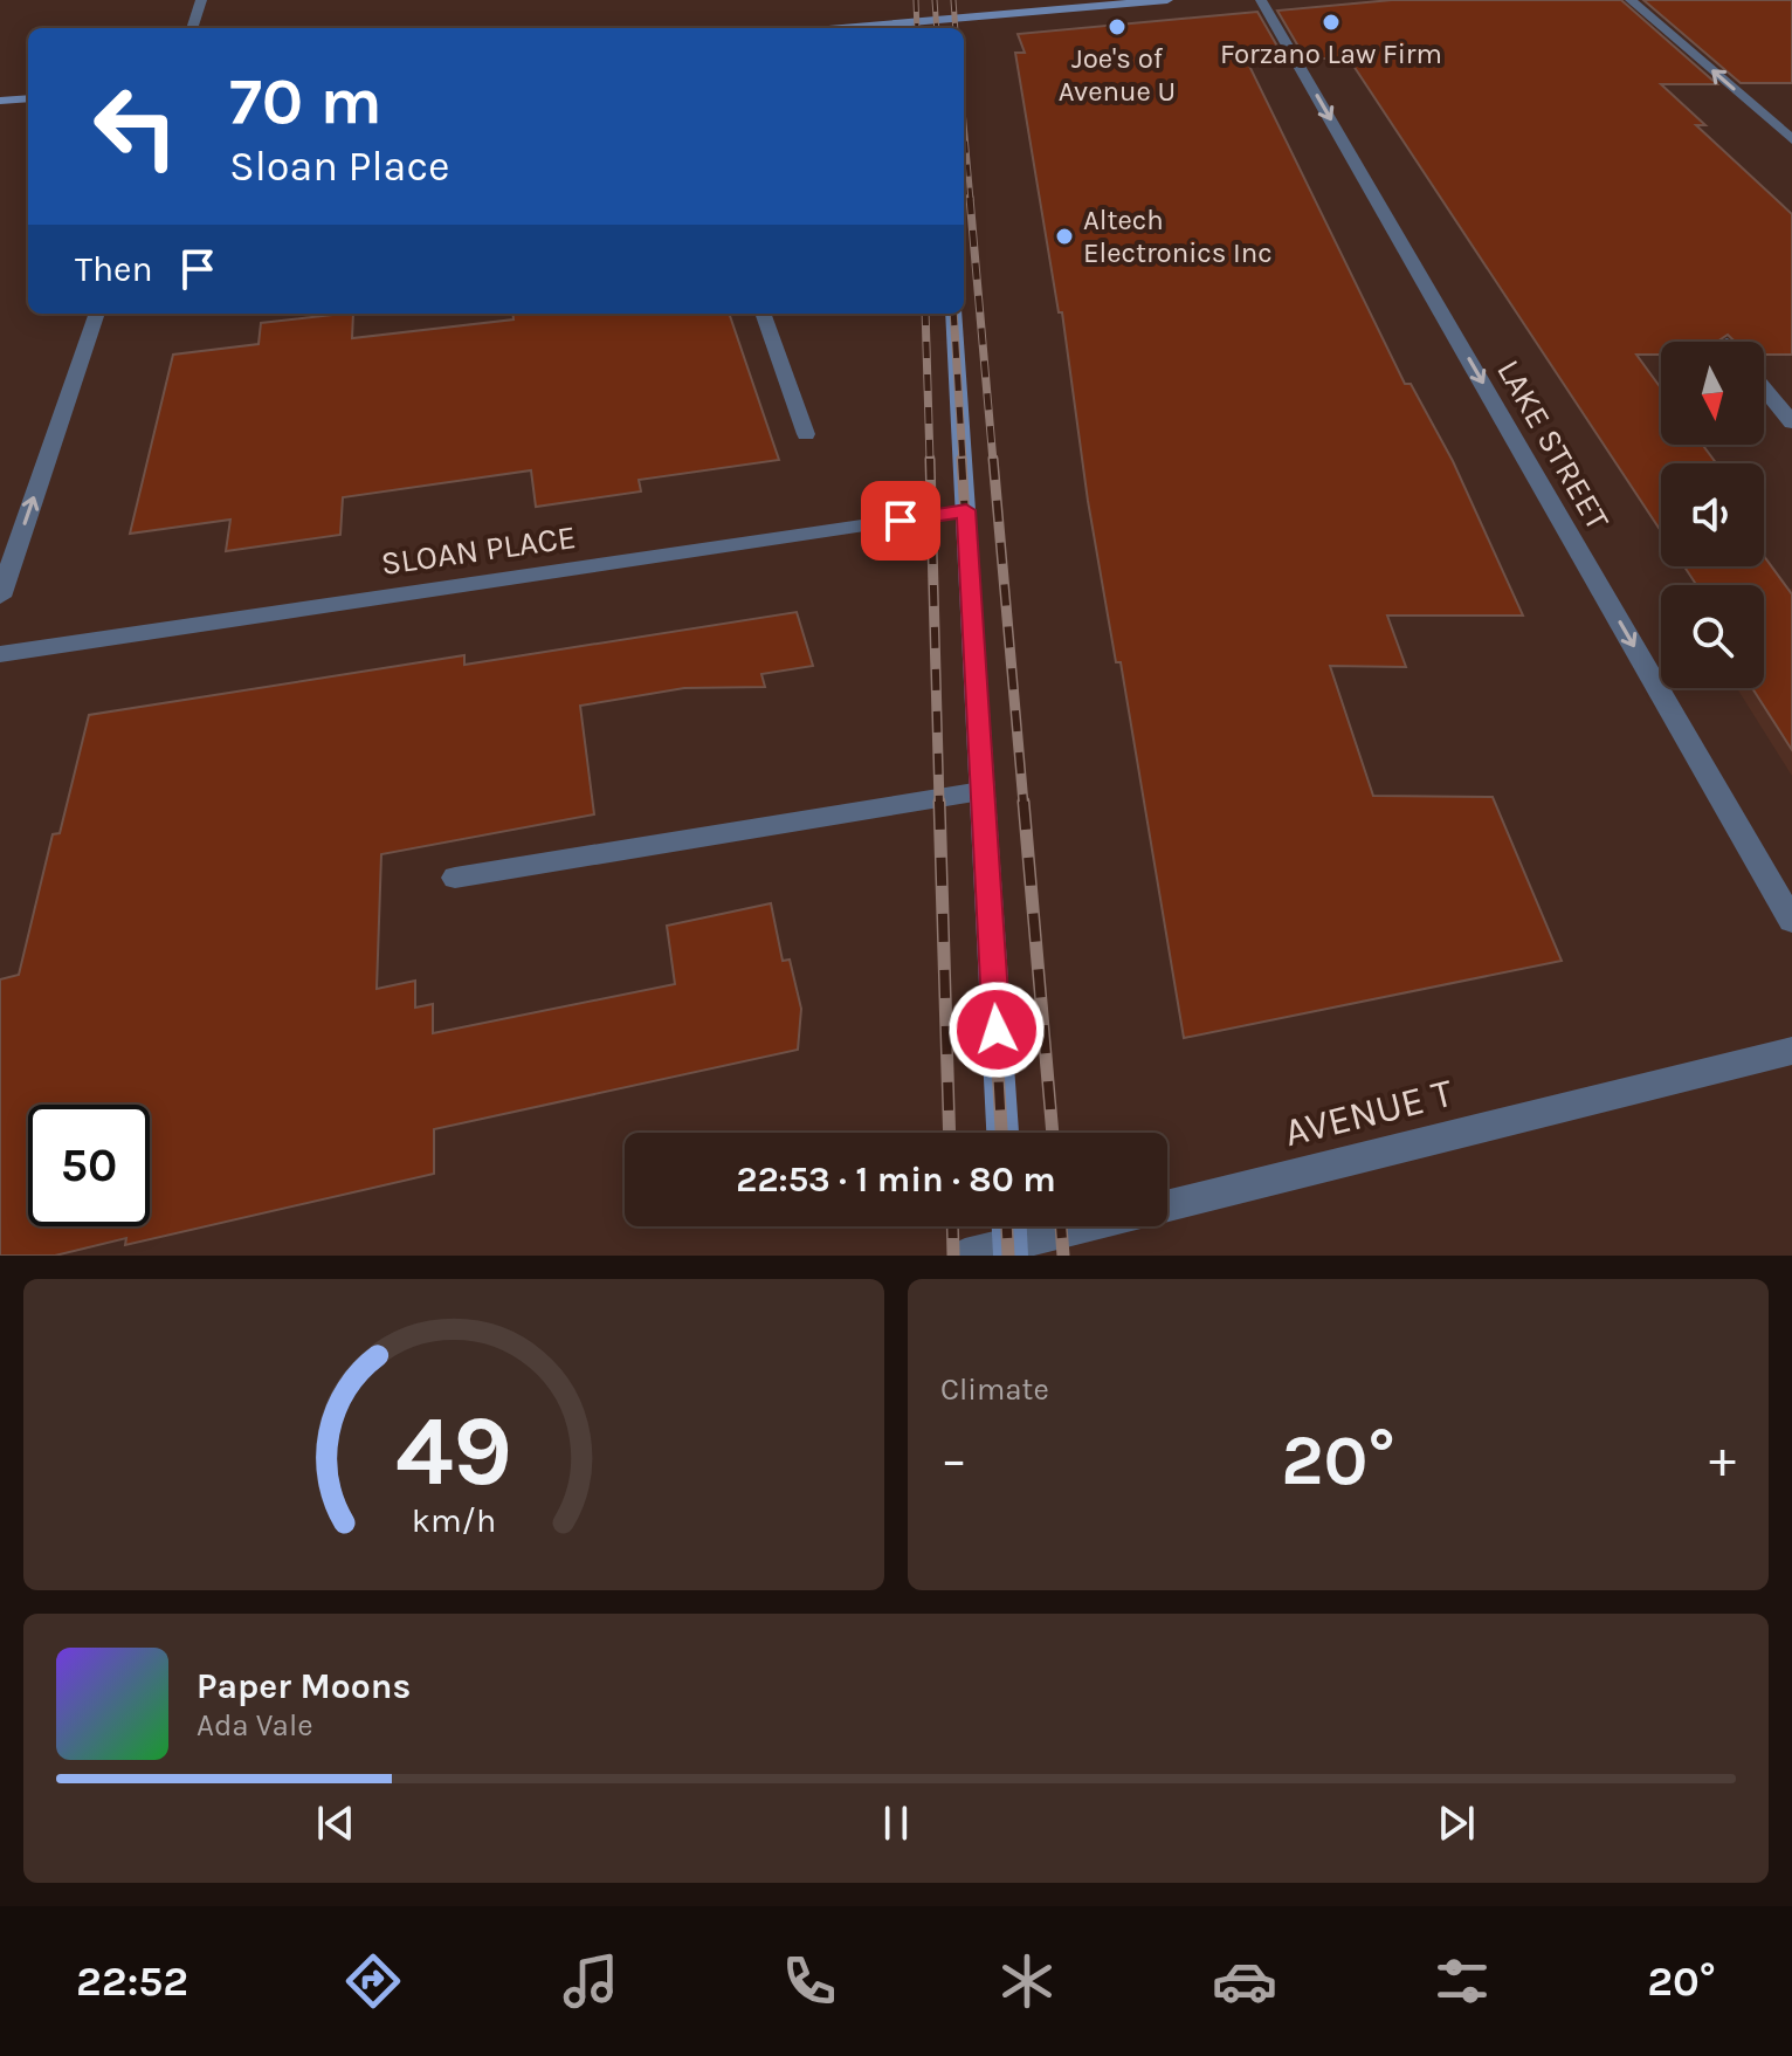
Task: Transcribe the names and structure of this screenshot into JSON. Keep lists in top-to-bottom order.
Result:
{
  "streets": {
    "street": ["LAKE STREET", "SLOAN PLACE", "AVENUE T"]
  },
  "one_way": ["LAKE STREET"],
  "places": ["Forzano Law Firm", "Joe's of Avenue U", "Altech Electronics Inc"],
  "north": "bottom",
  "page": {
    "turn": ["70 m", "Sloan Place"],
    "then": "Then",
    "limit": "50",
    "trip": "22:53 · 1 min · 80 m",
    "tile": "Climate",
    "heat": ["−", "20°", "+"],
    "song": ["Paper Moons", "Ada Vale"],
    "tabs": ["22:52", "20°"],
    "gauge": ["49", "km/h"]
  }
}
